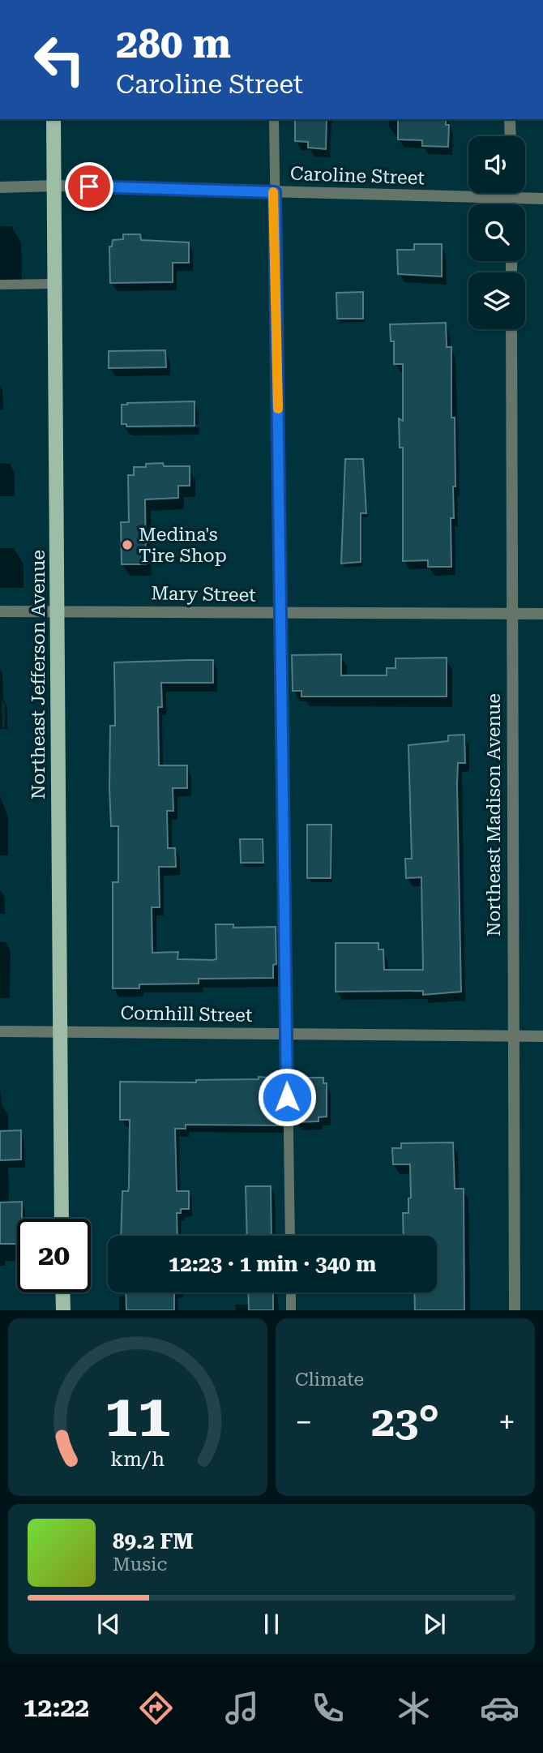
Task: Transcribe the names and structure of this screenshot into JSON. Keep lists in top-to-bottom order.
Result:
{
  "streets": {
    "main road": ["Northeast Jefferson Avenue"],
    "street": [
      "Caroline Street",
      "Mary Street",
      "Northeast Madison Avenue",
      "Cornhill Street"
    ]
  },
  "crossings": [
    ["Caroline Street", "Northeast Jefferson Avenue"],
    ["Mary Street", "Northeast Jefferson Avenue"],
    ["Mary Street", "Northeast Madison Avenue"],
    ["Northeast Jefferson Avenue", "Cornhill Street"],
    ["Northeast Madison Avenue", "Cornhill Street"]
  ],
  "places": ["Medina's Tire Shop"],
  "page": {
    "turn": ["280 m", "Caroline Street"],
    "limit": "20",
    "trip": "12:23 · 1 min · 340 m",
    "tile": "Climate",
    "heat": ["−", "23°", "+"],
    "song": ["89.2 FM", "Music"],
    "tabs": "12:22",
    "gauge": ["11", "km/h"]
  }
}
